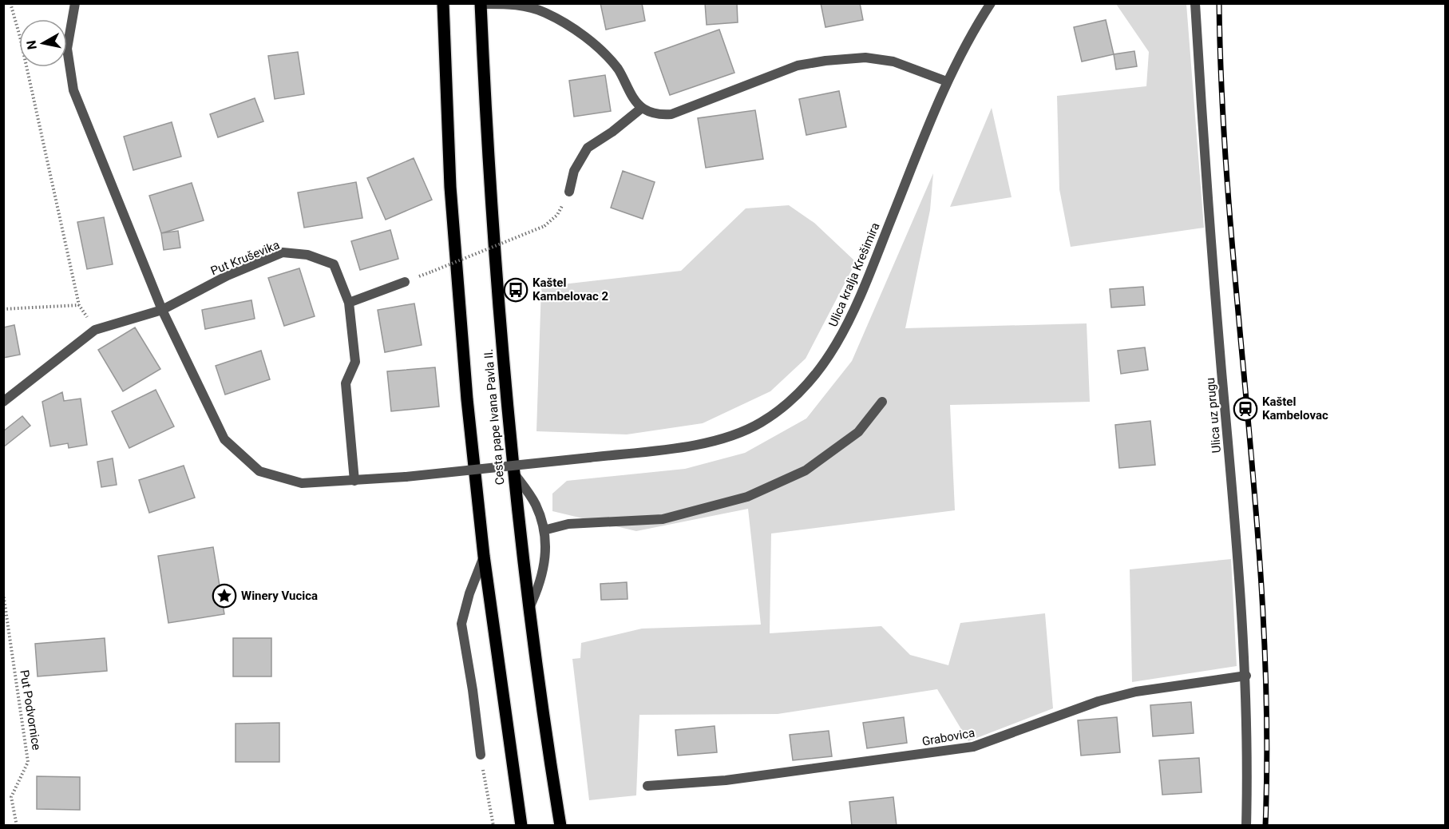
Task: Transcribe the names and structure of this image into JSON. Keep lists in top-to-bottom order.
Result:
{
  "streets": {
    "main road": ["Cesta pape Ivana Pavla II."],
    "street": [
      "Put Kruševika",
      "Ulica kralja Krešimira",
      "Ulica uz prugu",
      "Grabovica"
    ],
    "path": ["Put Podvornice"]
  },
  "crossings": [
    ["Put Kruševika", "Ulica kralja Krešimira"],
    ["Ulica uz prugu", "Grabovica"]
  ],
  "places": {
    "bus stop": ["Kaštel Kambelovac 2"],
    "station": ["Kaštel Kambelovac"],
    "place": ["Winery Vucica"]
  },
  "north": "left"
}
